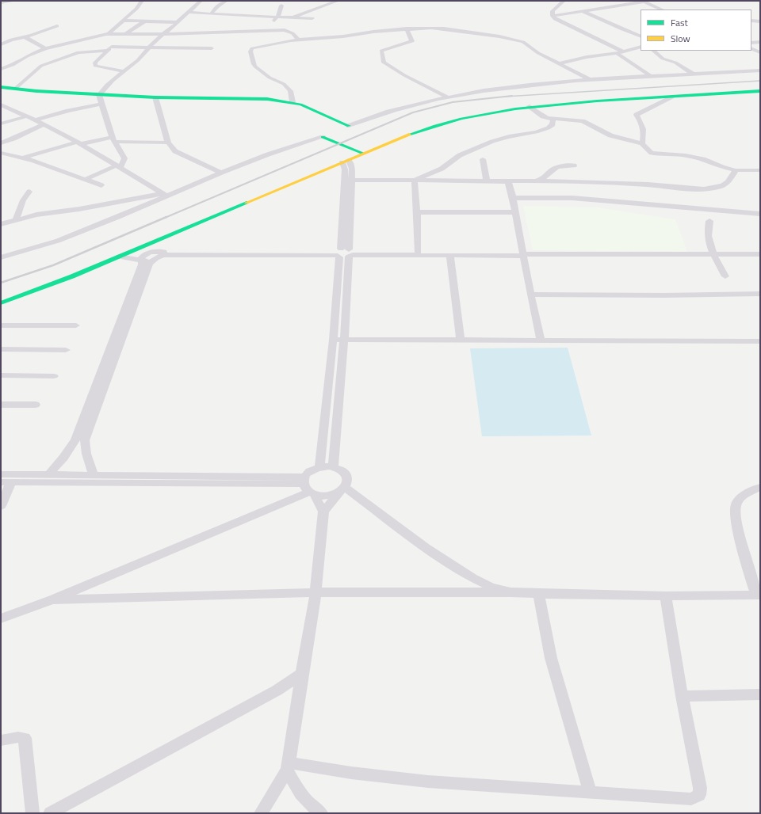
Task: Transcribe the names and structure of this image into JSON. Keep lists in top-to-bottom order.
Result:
{
  "legend": ["Fast", "Slow"]
}
